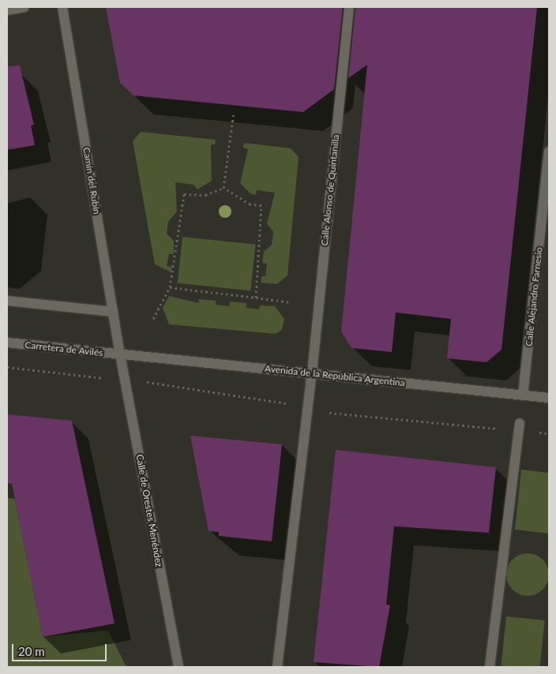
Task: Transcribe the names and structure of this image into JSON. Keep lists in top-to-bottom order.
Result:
{
  "streets": {
    "street": [
      "Camín del Rubín",
      "Calle Alonso de Quintanilla",
      "Calle Alejandro Farnesio",
      "Carretera de Avilés",
      "Avenida de la República Argentina",
      "Calle de Orestes Menéndez"
    ]
  },
  "crossings": [
    ["Camín del Rubín", "Carretera de Avilés"],
    ["Camín del Rubín", "Avenida de la República Argentina"],
    ["Camín del Rubín", "Calle de Orestes Menéndez"],
    ["Calle Alonso de Quintanilla", "Avenida de la República Argentina"],
    ["Calle Alejandro Farnesio", "Avenida de la República Argentina"],
    ["Carretera de Avilés", "Avenida de la República Argentina"],
    ["Carretera de Avilés", "Calle de Orestes Menéndez"],
    ["Avenida de la República Argentina", "Calle de Orestes Menéndez"]
  ],
  "scale_bar": "20 m"
}
